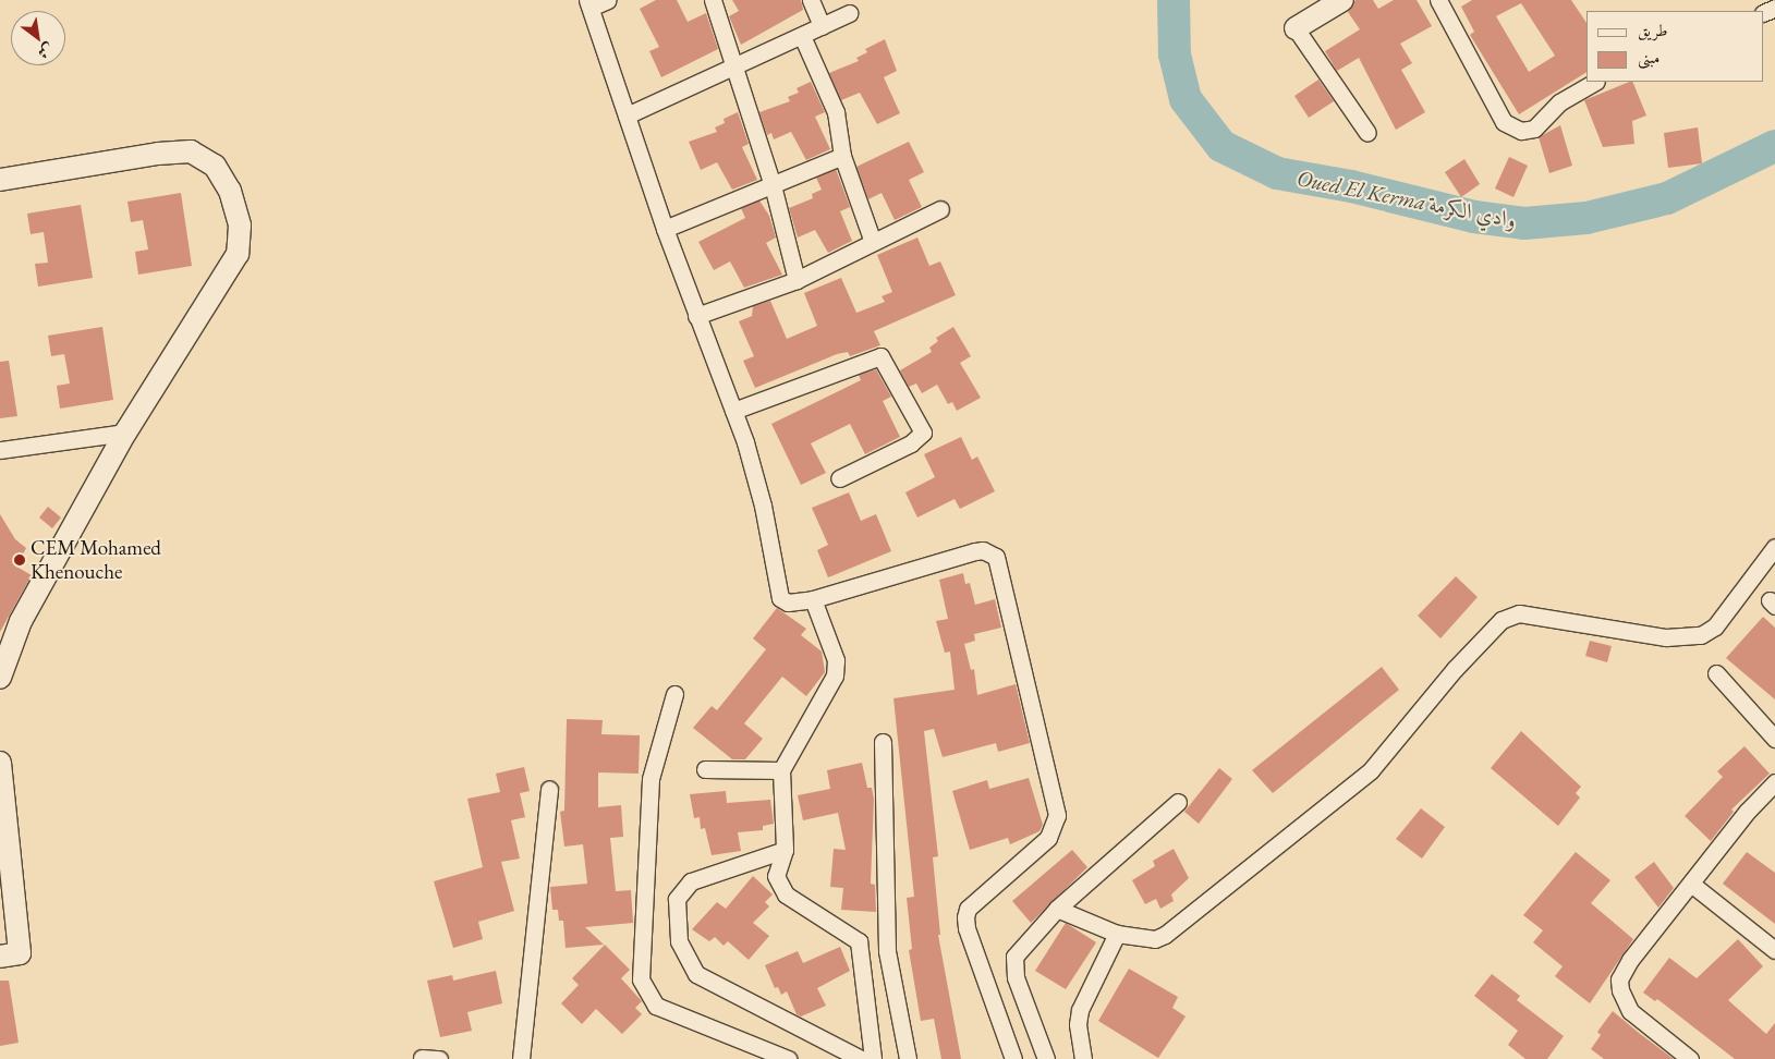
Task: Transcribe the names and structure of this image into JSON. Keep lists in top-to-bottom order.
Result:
{
  "water": ["Oued El Kerma وادي الكرمة"],
  "places": ["CEM Mohamed Khenouche"],
  "legend": ["طريق", "مبنى"],
  "north": "bottom right"
}
